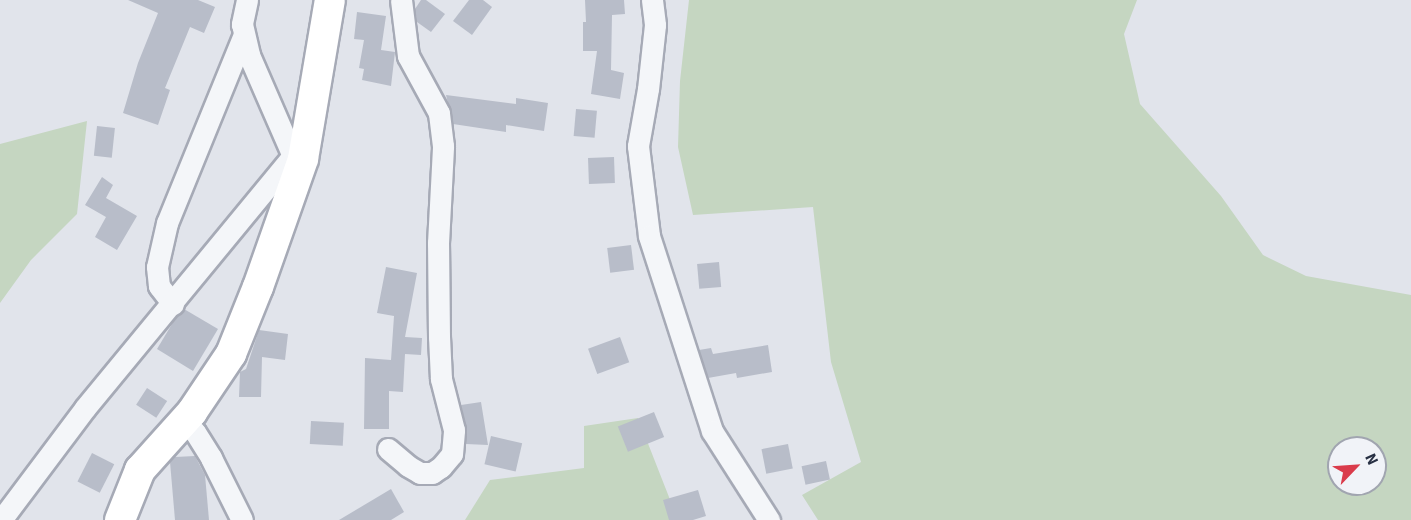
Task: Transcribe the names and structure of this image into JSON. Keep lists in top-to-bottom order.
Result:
{
  "north": "top right"
}
